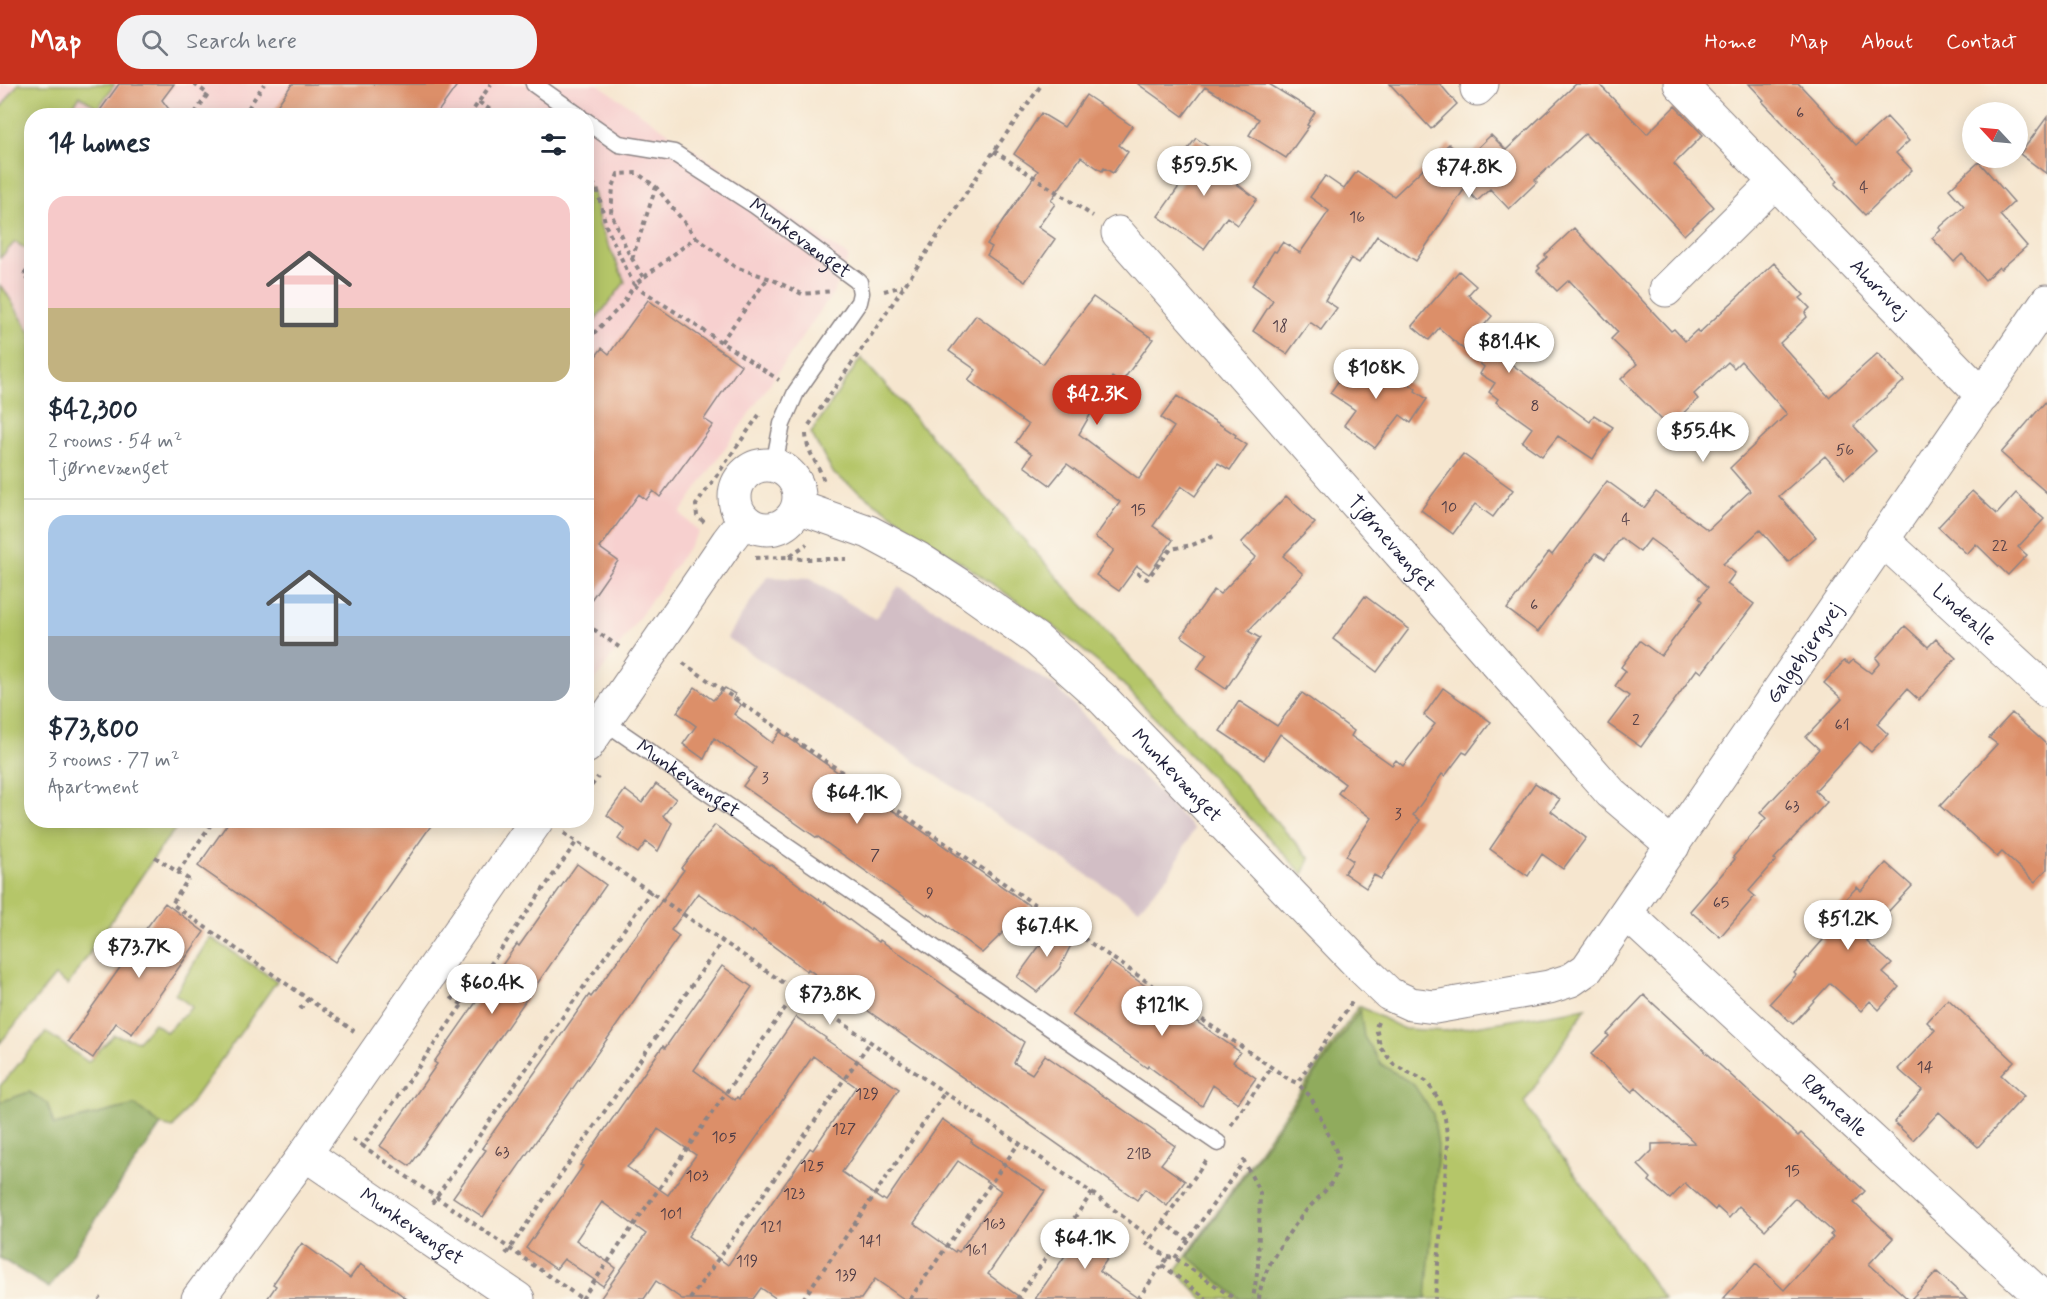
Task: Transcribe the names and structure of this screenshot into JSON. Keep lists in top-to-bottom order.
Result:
{
  "streets": {
    "street": [
      "Munkevænget",
      "Ahornvej",
      "Tjørnevænget",
      "Lindealle",
      "Galgebjergvej",
      "Rønnealle"
    ]
  },
  "crossings": [
    ["Munkevænget", "Galgebjergvej"],
    ["Ahornvej", "Galgebjergvej"],
    ["Tjørnevænget", "Galgebjergvej"],
    ["Lindealle", "Galgebjergvej"],
    ["Galgebjergvej", "Rønnealle"]
  ],
  "house_numbers": [
    "6",
    "4",
    "16",
    "18",
    "8",
    "56",
    "10",
    "15",
    "4",
    "22",
    "6",
    "2",
    "61",
    "3",
    "63",
    "3",
    "7",
    "9",
    "65",
    "14",
    "129",
    "127",
    "105",
    "63",
    "21B",
    "125",
    "15",
    "103",
    "123",
    "101",
    "163",
    "121",
    "141",
    "161",
    "119",
    "139"
  ],
  "north": "top left",
  "page": {
    "header": "Map",
    "search": "Search here",
    "nav": [
      "Home",
      "Map",
      "About",
      "Contact"
    ],
    "heading": "14 homes",
    "price": [
      "$59.5K",
      "$74.8K",
      "$81.4K",
      "$108K",
      "$42.3K",
      "$55.4K",
      "$64.1K",
      "$51.2K",
      "$67.4K",
      "$73.7K",
      "$60.4K",
      "$73.8K",
      "$121K",
      "$64.1K"
    ],
    "list": [
      {
        "name": "$42,300",
        "note": "2 rooms · 54 m² · Tjørnevænget"
      },
      {
        "name": "$73,800",
        "note": "3 rooms · 77 m² · Apartment"
      }
    ]
  }
}
